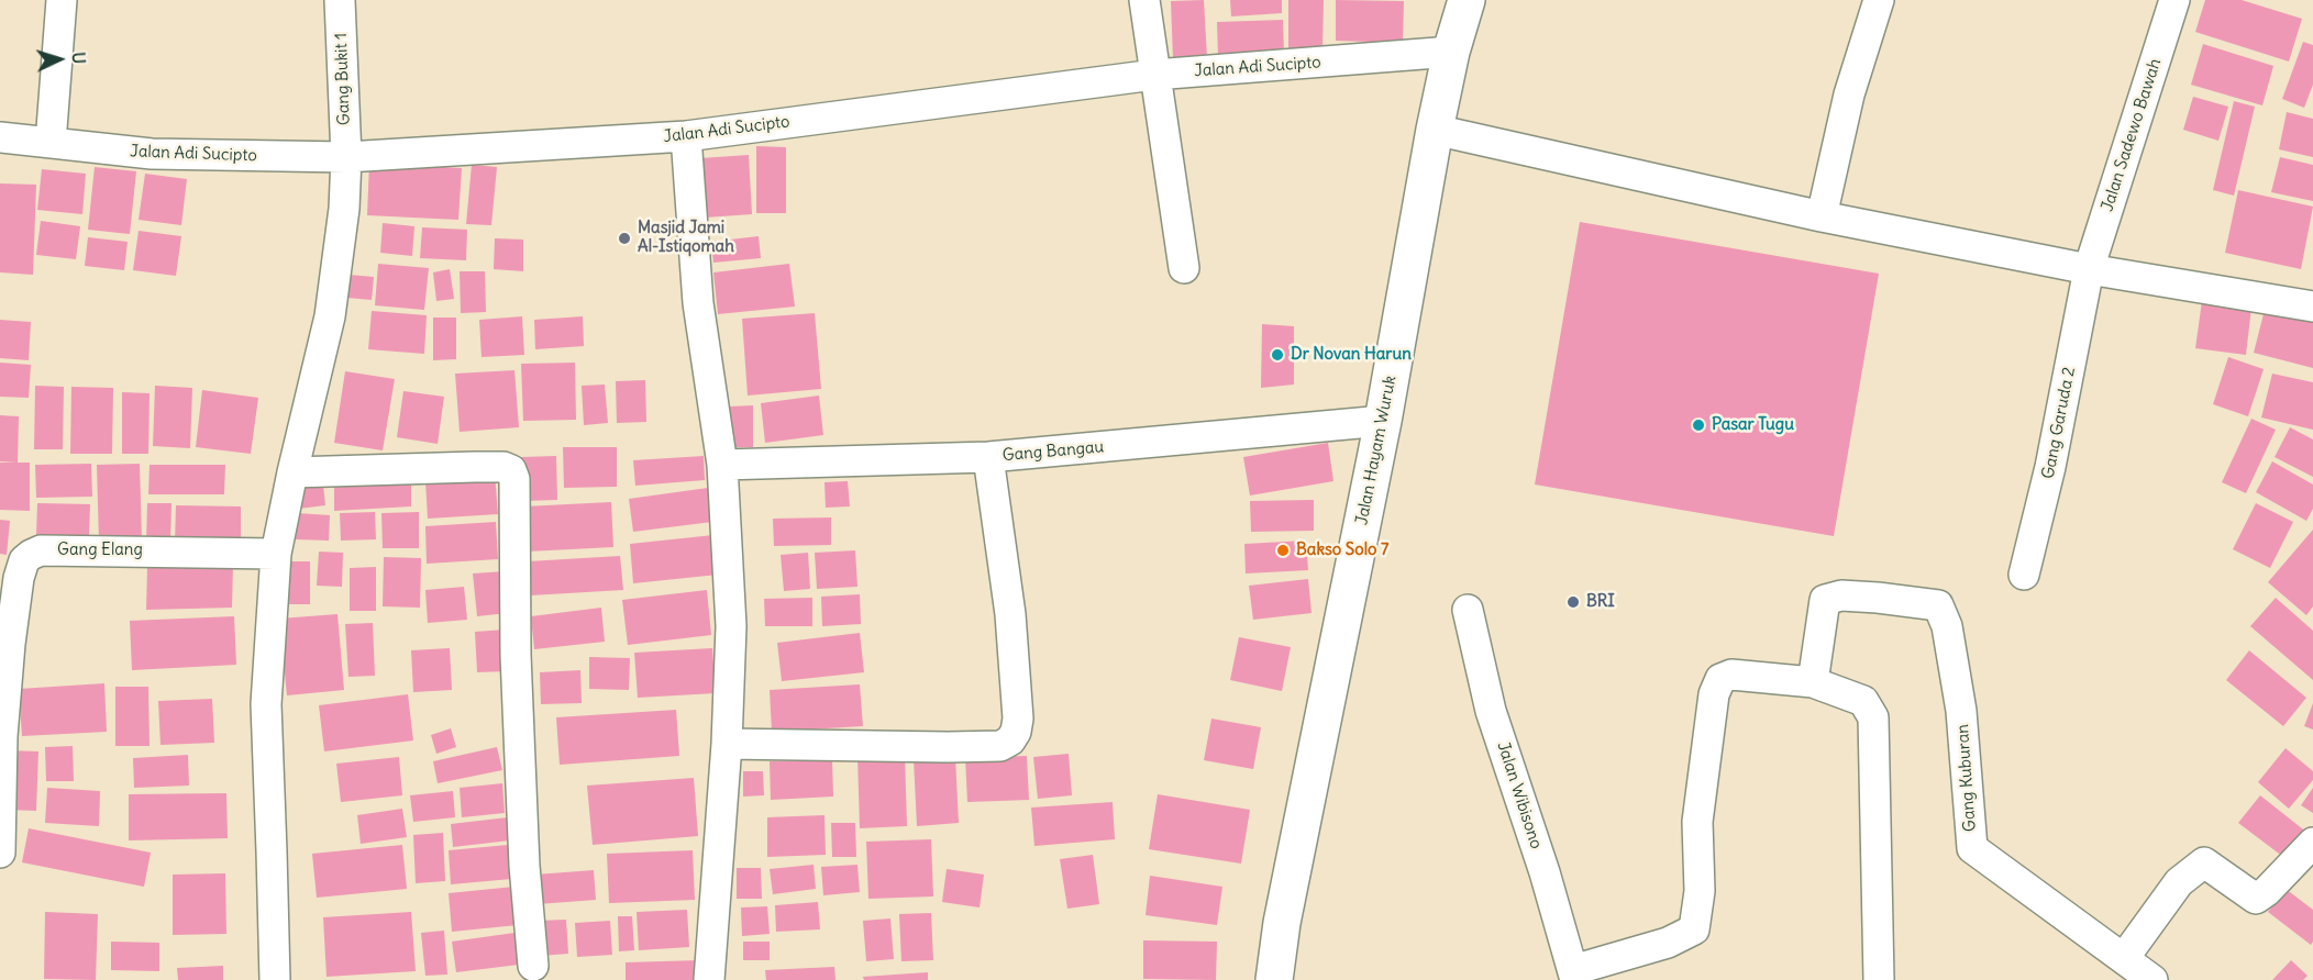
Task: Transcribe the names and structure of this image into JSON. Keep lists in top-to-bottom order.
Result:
{
  "streets": {
    "street": [
      "Jalan Adi Sucipto",
      "Gang Bukit 1",
      "Jalan Sadewo Bawah",
      "Gang Garuda 2",
      "Jalan Hayam Wuruk",
      "Gang Bangau",
      "Gang Elang",
      "Gang Kuburan",
      "Jalan Wibisono"
    ]
  },
  "crossings": [
    ["Jalan Adi Sucipto", "Gang Bukit 1"],
    ["Jalan Adi Sucipto", "Jalan Hayam Wuruk"],
    ["Gang Bukit 1", "Gang Elang"],
    ["Jalan Sadewo Bawah", "Gang Garuda 2"],
    ["Jalan Hayam Wuruk", "Gang Bangau"]
  ],
  "places": [
    "Masjid Jami Al-Istiqomah",
    "Dr Novan Harun",
    "Pasar Tugu",
    "Bakso Solo 7",
    "BRI"
  ],
  "north": "right"
}
